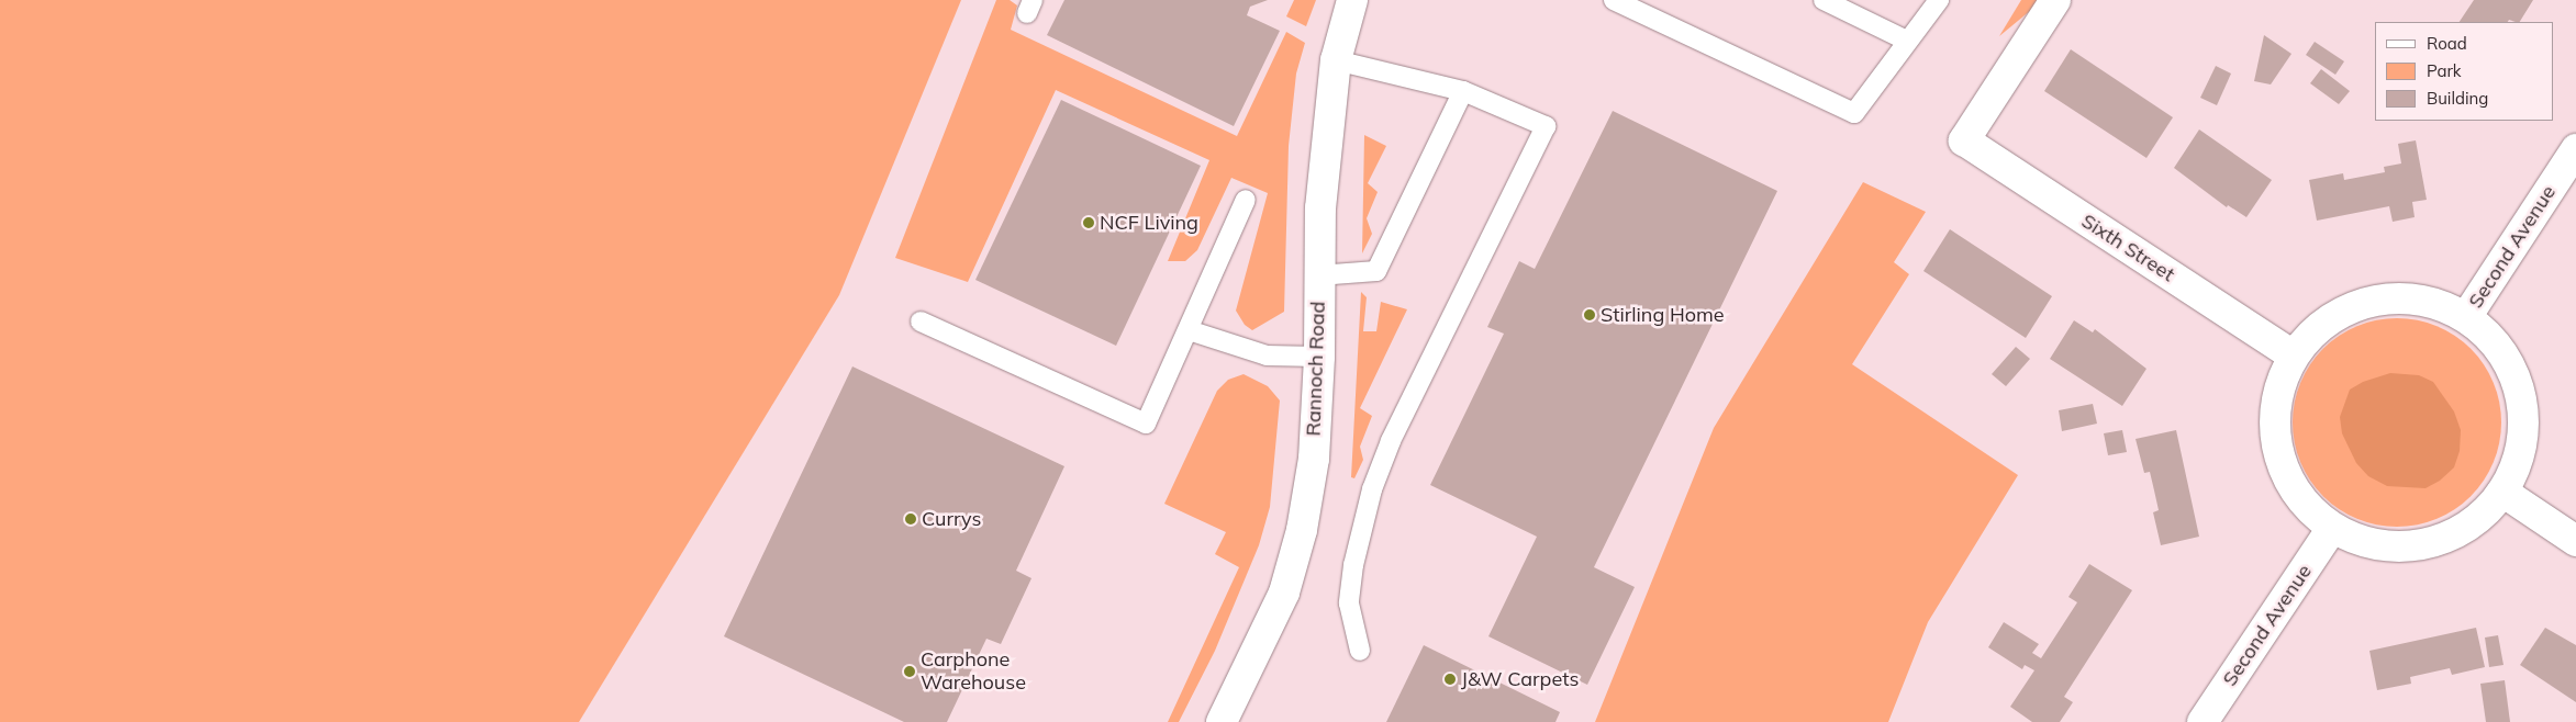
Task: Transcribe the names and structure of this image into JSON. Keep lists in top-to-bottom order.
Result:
{
  "streets": {
    "street": ["Second Avenue", "Sixth Street", "Rannoch Road"]
  },
  "crossings": [
    ["Second Avenue", "Sixth Street"]
  ],
  "places": [
    "NCF Living",
    "Stirling Home",
    "Currys",
    "Carphone Warehouse",
    "J&W Carpets"
  ],
  "legend": ["Road", "Park", "Building"]
}
